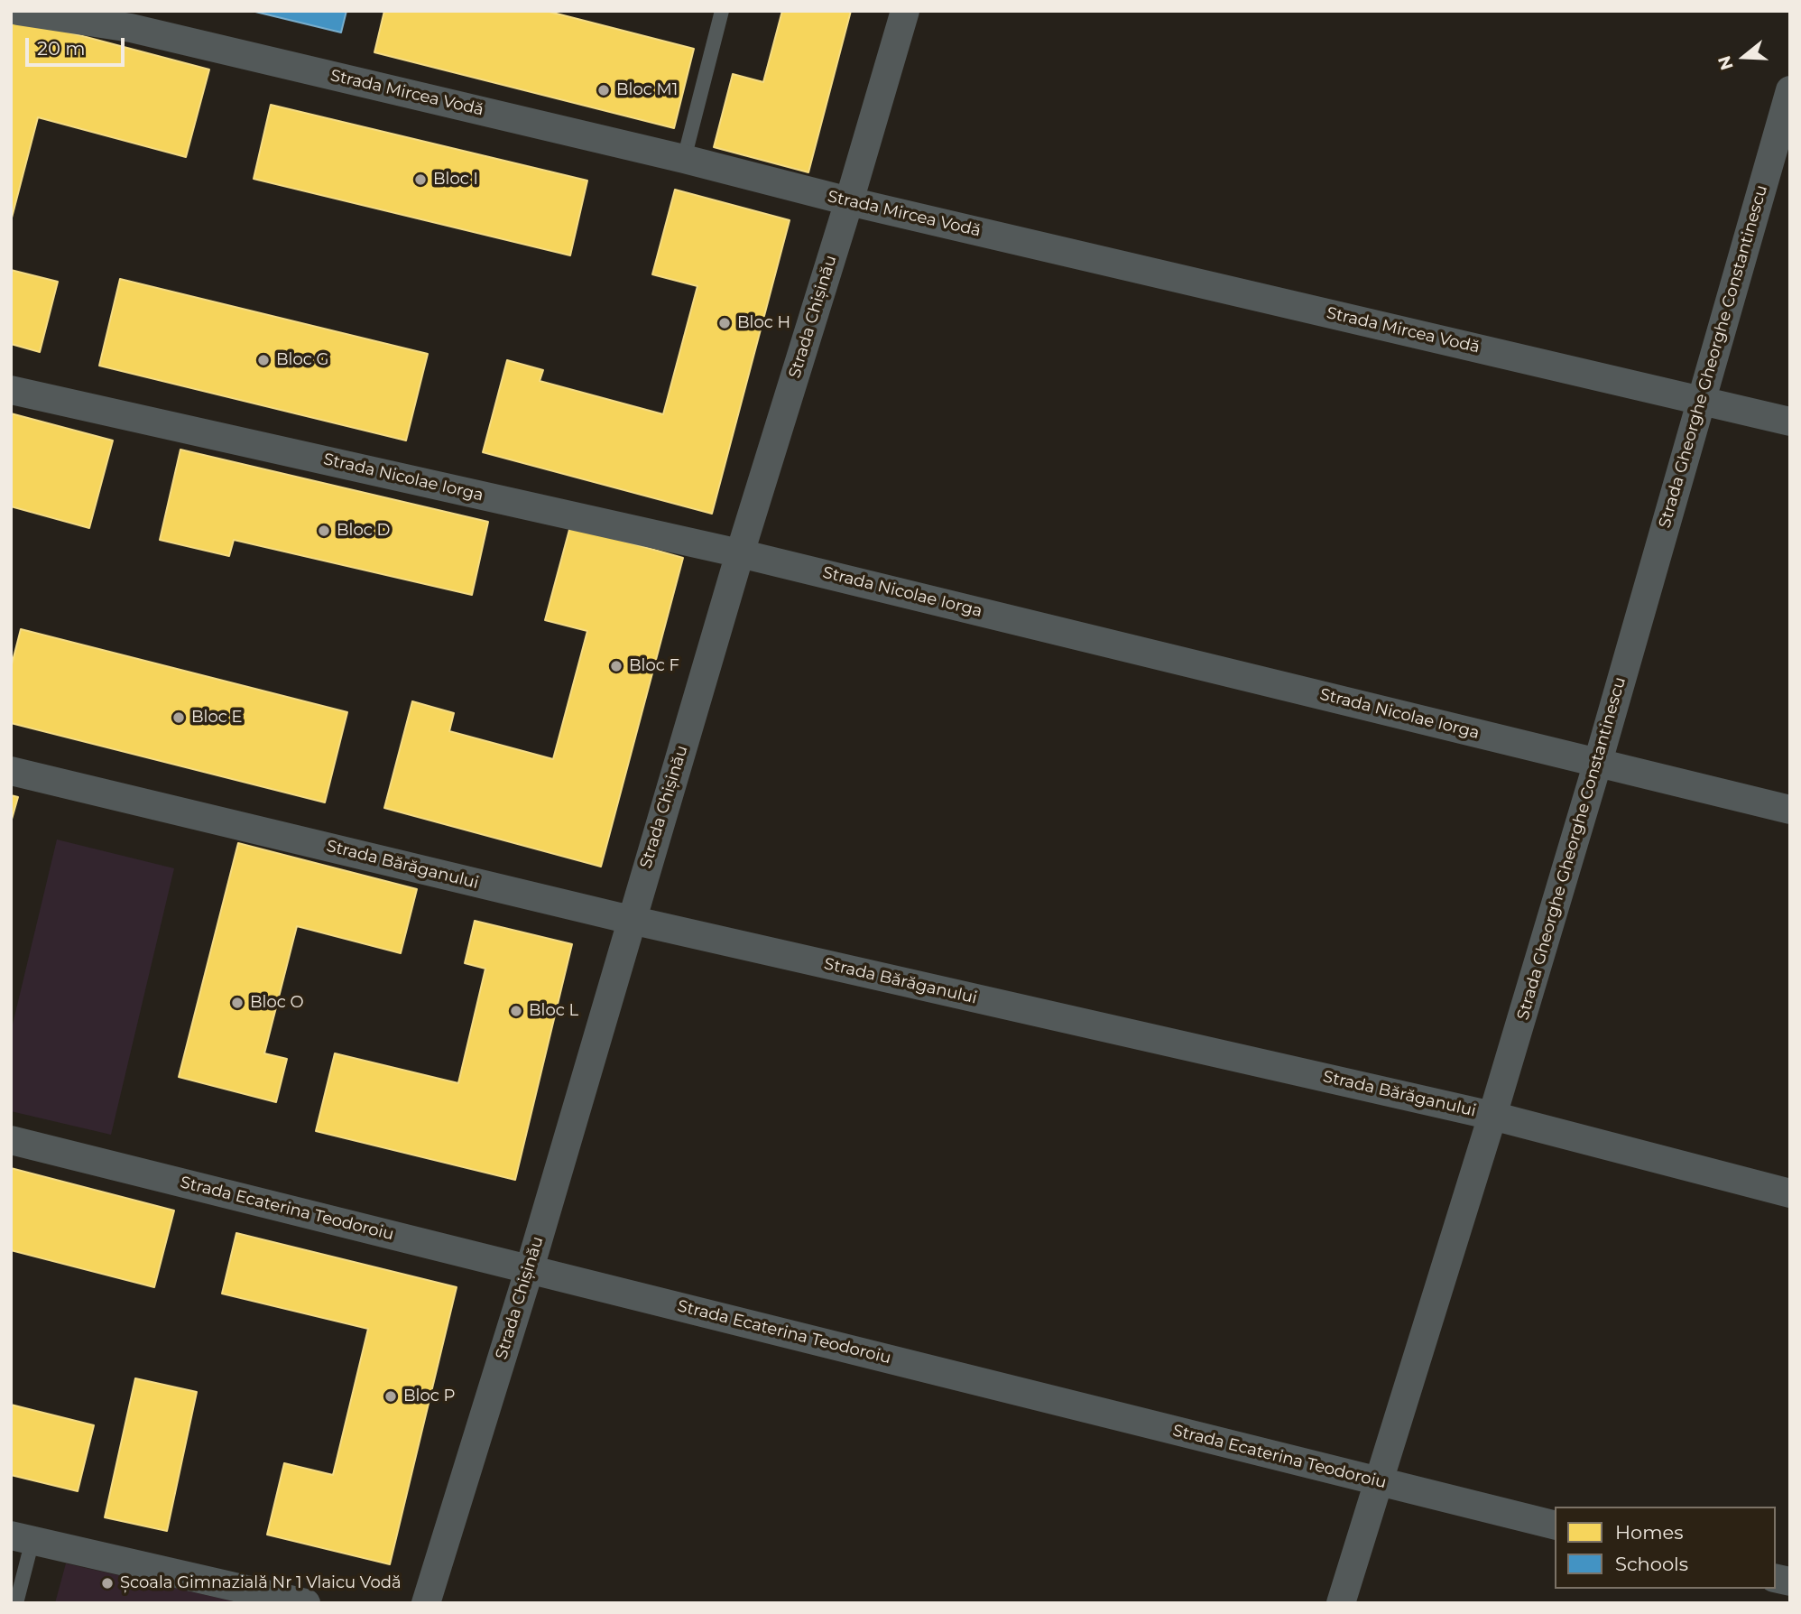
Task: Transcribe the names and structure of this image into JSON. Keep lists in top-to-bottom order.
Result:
{
  "streets": {
    "street": [
      "Strada Mircea Vodă",
      "Strada Chișinău",
      "Strada Gheorghe Gheorghe Constantinescu",
      "Strada Nicolae Iorga",
      "Strada Bărăganului",
      "Strada Ecaterina Teodoroiu"
    ]
  },
  "crossings": [
    ["Strada Mircea Vodă", "Strada Chișinău"],
    ["Strada Mircea Vodă", "Strada Gheorghe Gheorghe Constantinescu"],
    ["Strada Chișinău", "Strada Nicolae Iorga"],
    ["Strada Chișinău", "Strada Bărăganului"],
    ["Strada Chișinău", "Strada Ecaterina Teodoroiu"],
    ["Strada Gheorghe Gheorghe Constantinescu", "Strada Nicolae Iorga"],
    ["Strada Gheorghe Gheorghe Constantinescu", "Strada Bărăganului"],
    ["Strada Gheorghe Gheorghe Constantinescu", "Strada Ecaterina Teodoroiu"]
  ],
  "places": [
    "Bloc M1",
    "Bloc I",
    "Bloc H",
    "Bloc G",
    "Bloc D",
    "Bloc F",
    "Bloc E",
    "Bloc O",
    "Bloc L",
    "Bloc P",
    "Școala Gimnazială Nr 1 Vlaicu Vodă"
  ],
  "legend": ["Homes", "Schools"],
  "scale_bar": "20 m",
  "north": "left"
}
